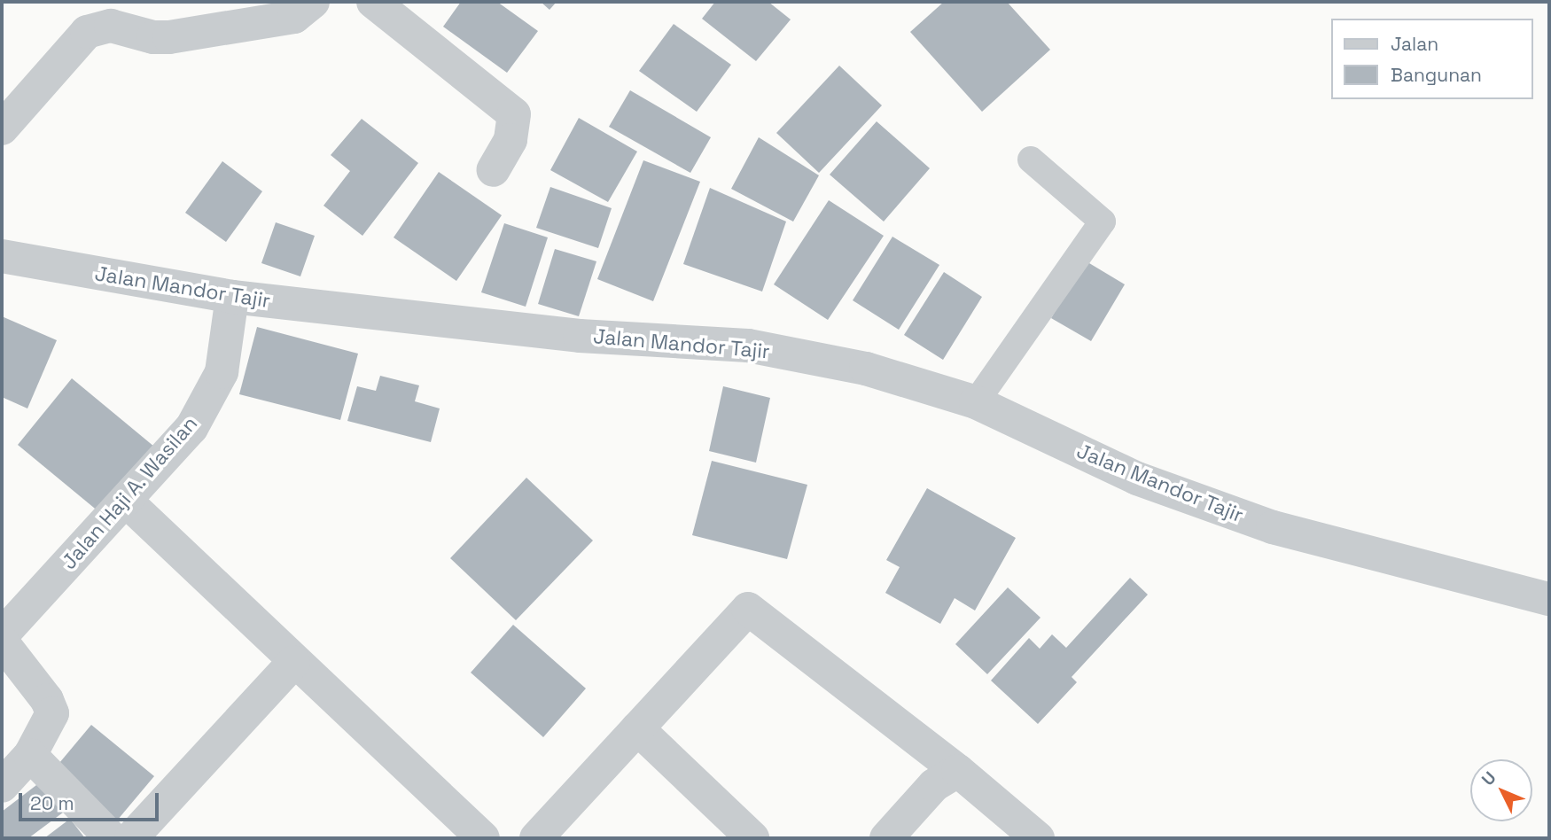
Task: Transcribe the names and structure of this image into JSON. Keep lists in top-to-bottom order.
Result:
{
  "streets": {
    "street": ["Jalan Mandor Tajir", "Jalan Haji A. Wasilan"]
  },
  "crossings": [
    ["Jalan Mandor Tajir", "Jalan Haji A. Wasilan"]
  ],
  "legend": ["Jalan", "Bangunan"],
  "scale_bar": "20 m",
  "north": "top left"
}
